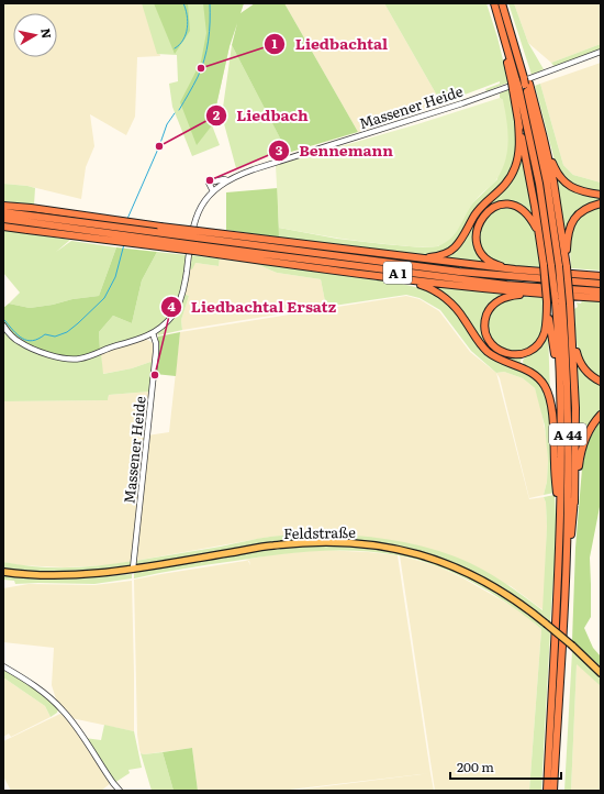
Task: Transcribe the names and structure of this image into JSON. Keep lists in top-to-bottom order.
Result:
{
  "streets": {
    "highway": ["A 1", "A 44"],
    "main road": ["Feldstraße"],
    "street": ["Massener Heide"]
  },
  "crossings": [
    ["Massener Heide", "Feldstraße"]
  ],
  "places": [
    "Liedbachtal",
    "Liedbach",
    "Bennemann",
    "Liedbachtal Ersatz"
  ],
  "scale_bar": "200 m",
  "north": "right"
}
